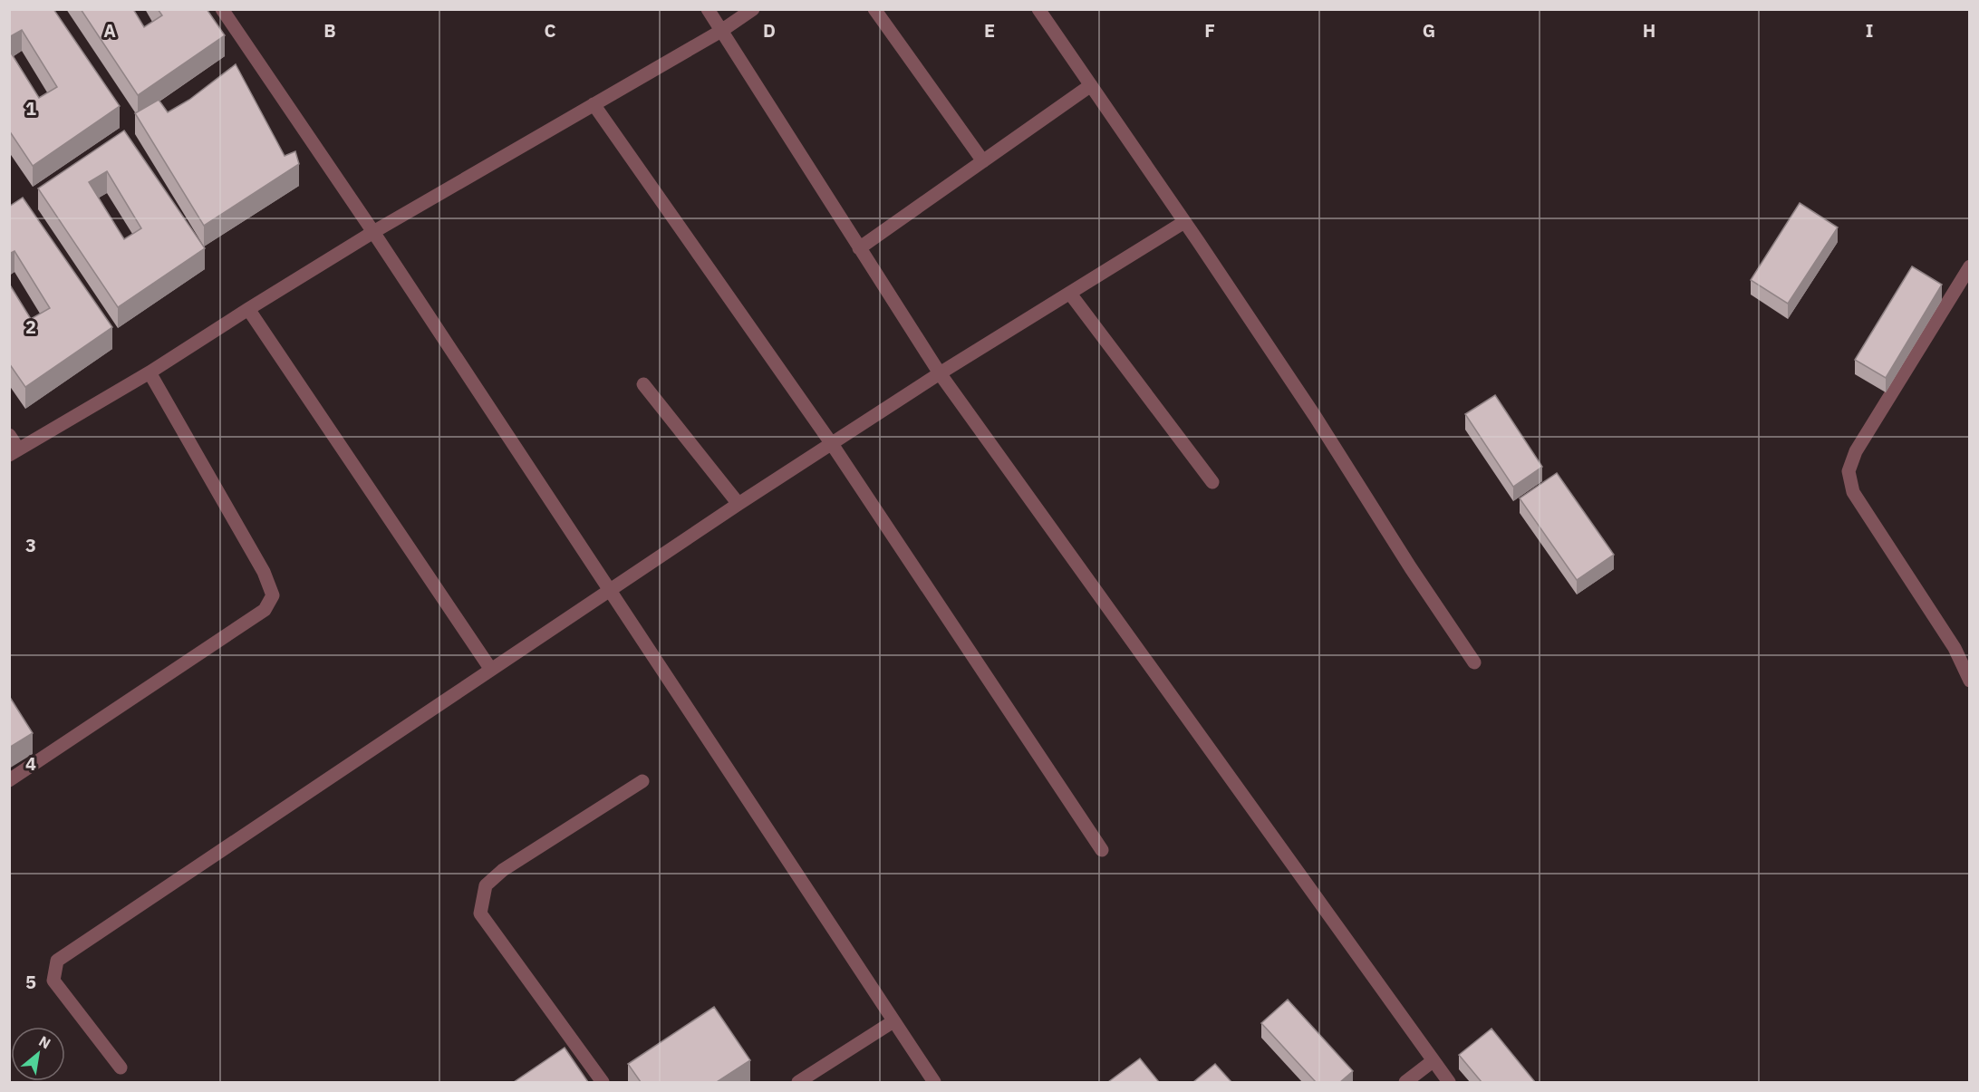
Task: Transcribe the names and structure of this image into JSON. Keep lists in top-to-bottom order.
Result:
{
  "north": "top right",
  "grid": {
    "columns": [
      "A",
      "B",
      "C",
      "D",
      "E",
      "F",
      "G",
      "H",
      "I"
    ],
    "rows": [
      "1",
      "2",
      "3",
      "4",
      "5"
    ]
  }
}
